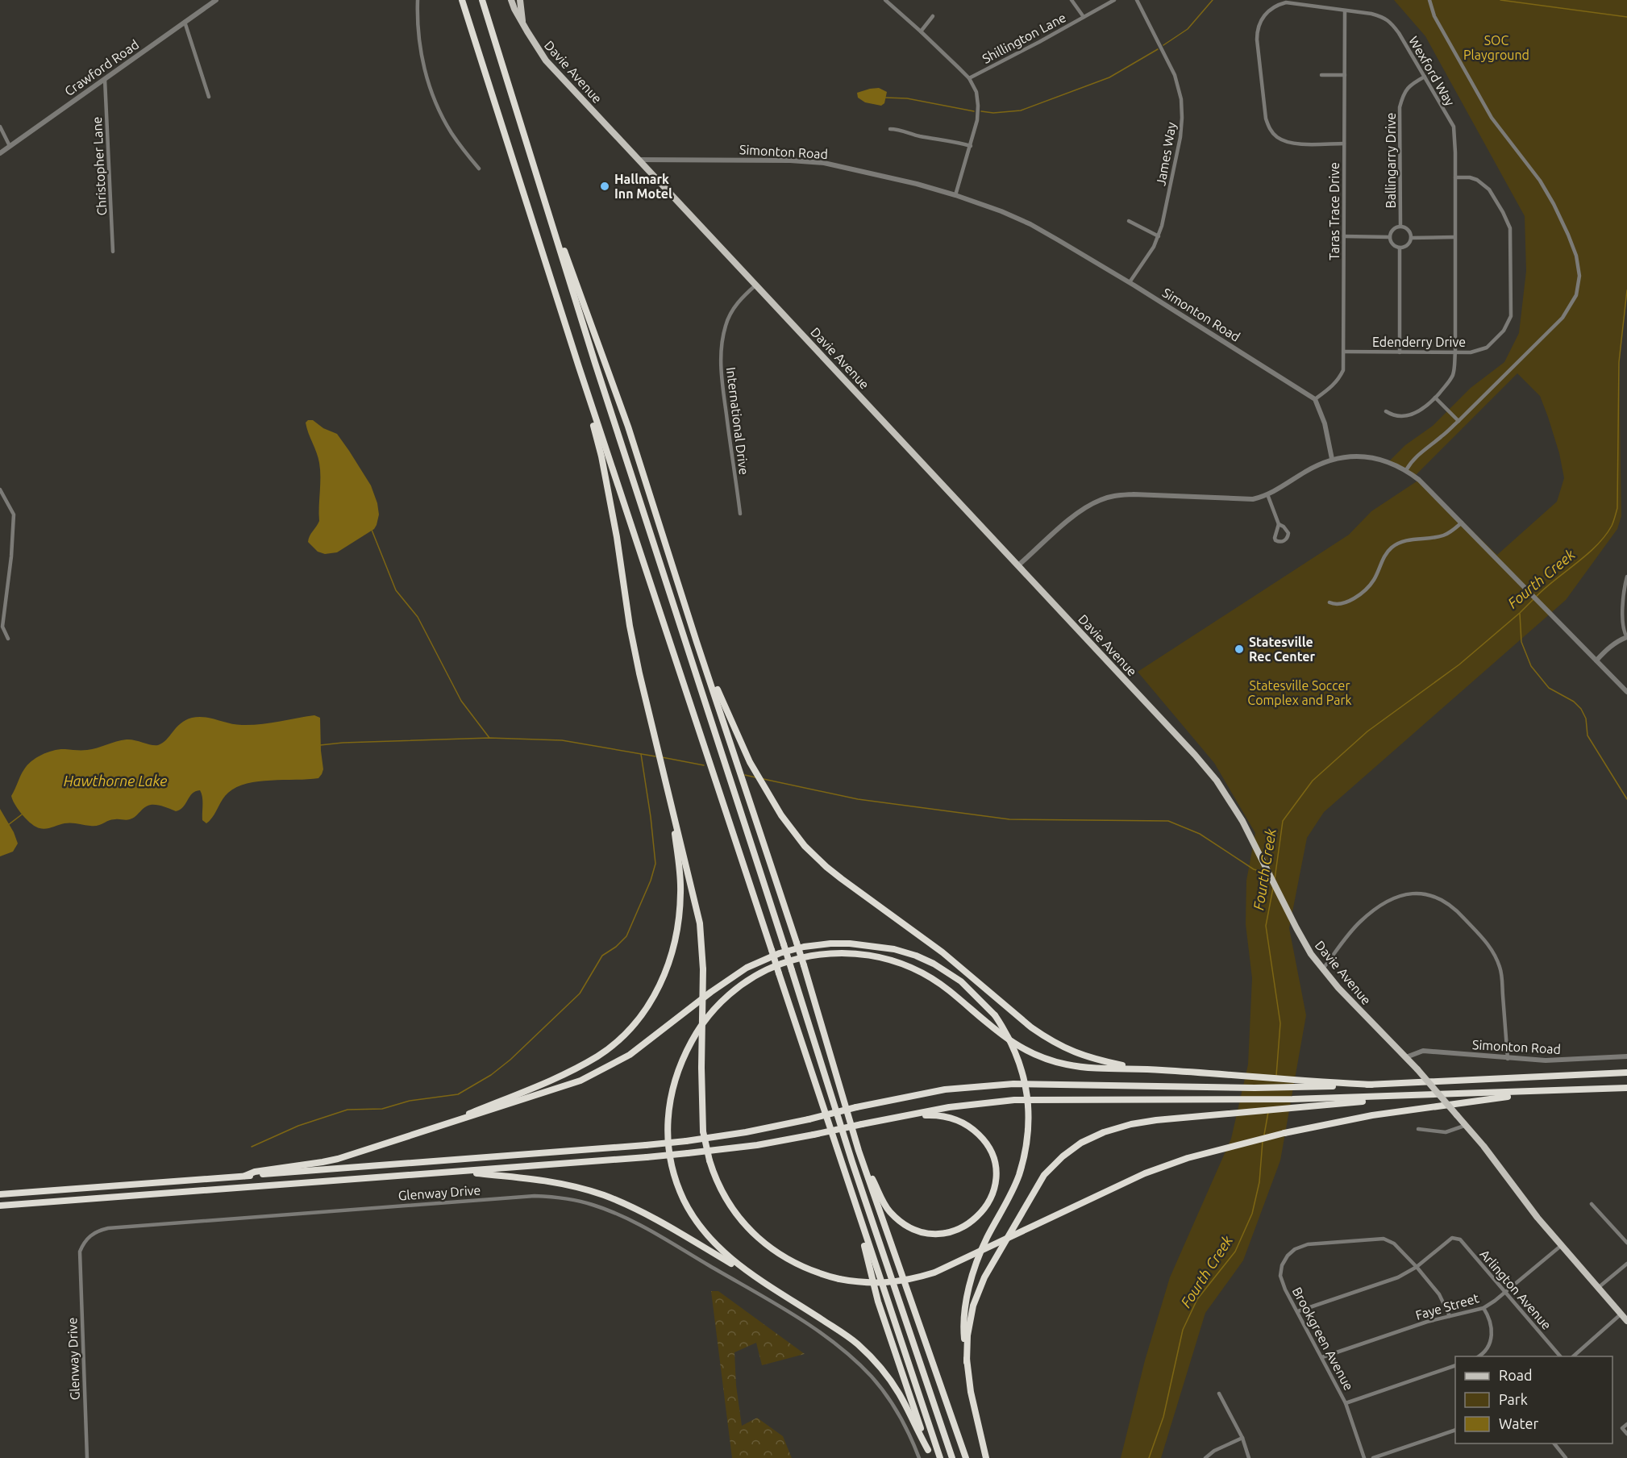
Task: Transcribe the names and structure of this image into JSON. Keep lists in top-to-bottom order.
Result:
{
  "streets": {
    "main road": ["Davie Avenue"],
    "street": [
      "Shillington Lane",
      "Crawford Road",
      "Wexford Way",
      "Simonton Road",
      "James Way",
      "Ballingarry Drive",
      "Christopher Lane",
      "Taras Trace Drive",
      "Edenderry Drive",
      "International Drive",
      "Glenway Drive",
      "Arlington Avenue",
      "Faye Street",
      "Brookgreen Avenue"
    ]
  },
  "crossings": [
    ["Crawford Road", "Christopher Lane"],
    ["Wexford Way", "Ballingarry Drive"],
    ["Wexford Way", "Taras Trace Drive"],
    ["Wexford Way", "Edenderry Drive"],
    ["Davie Avenue", "Simonton Road"],
    ["Davie Avenue", "International Drive"],
    ["Davie Avenue", "Faye Street"],
    ["Simonton Road", "James Way"],
    ["Simonton Road", "Taras Trace Drive"],
    ["Taras Trace Drive", "Edenderry Drive"],
    ["Arlington Avenue", "Faye Street"],
    ["Arlington Avenue", "Brookgreen Avenue"],
    ["Faye Street", "Brookgreen Avenue"]
  ],
  "water": ["Fourth Creek", "Hawthorne Lake"],
  "parks": ["SOC Playground", "Statesville Soccer Complex and Park"],
  "places": ["Hallmark Inn Motel", "Statesville Rec Center"],
  "legend": ["Road", "Park", "Water"]
}
